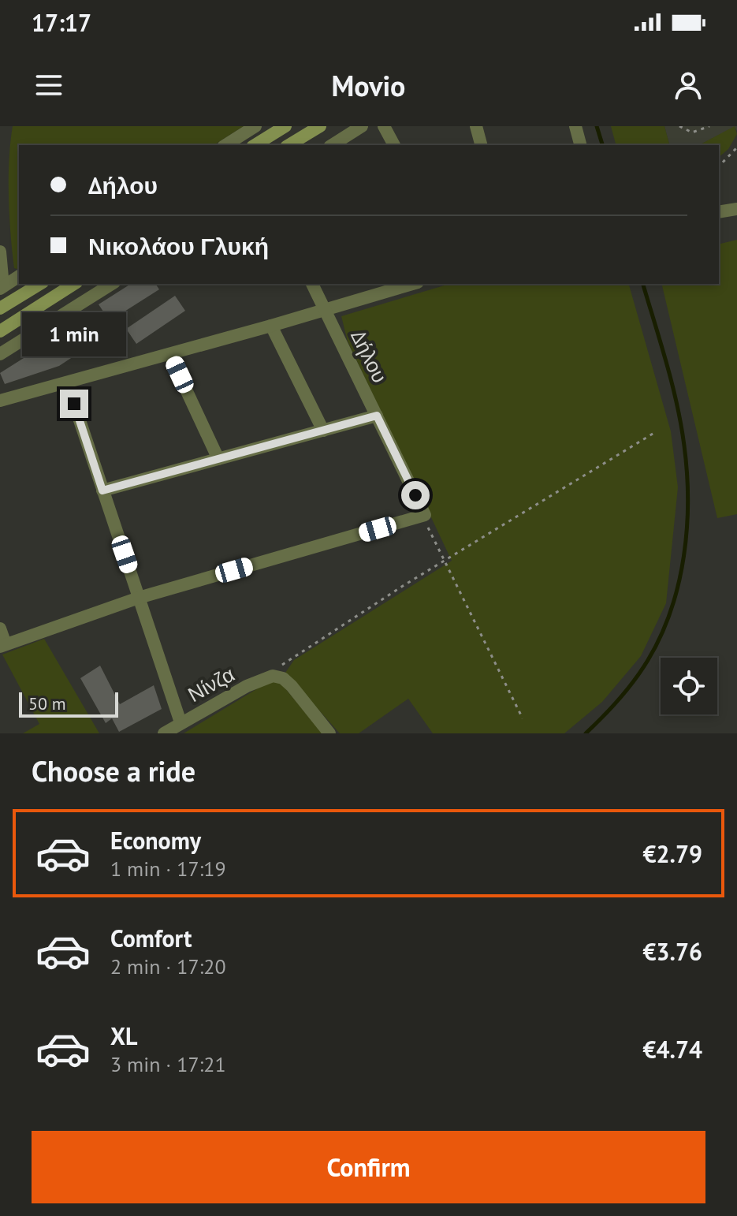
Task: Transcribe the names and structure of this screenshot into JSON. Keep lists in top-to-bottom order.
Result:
{
  "streets": {
    "street": ["Δήλου", "Νίνζα"]
  },
  "scale_bar": "50 m",
  "page": {
    "status": "17:17",
    "header": "Movio",
    "banner": ["Δήλου", "Νικολάου Γλυκή"],
    "bubble": "1 min",
    "scale": "50 m",
    "heading": "Choose a ride",
    "list": [
      {
        "name": "Economy",
        "note": "1 min · 17:19",
        "value": "€2.79"
      },
      {
        "name": "Comfort",
        "note": "2 min · 17:20",
        "value": "€3.76"
      },
      {
        "name": "XL",
        "note": "3 min · 17:21",
        "value": "€4.74"
      }
    ],
    "buttons": "Confirm"
  }
}
